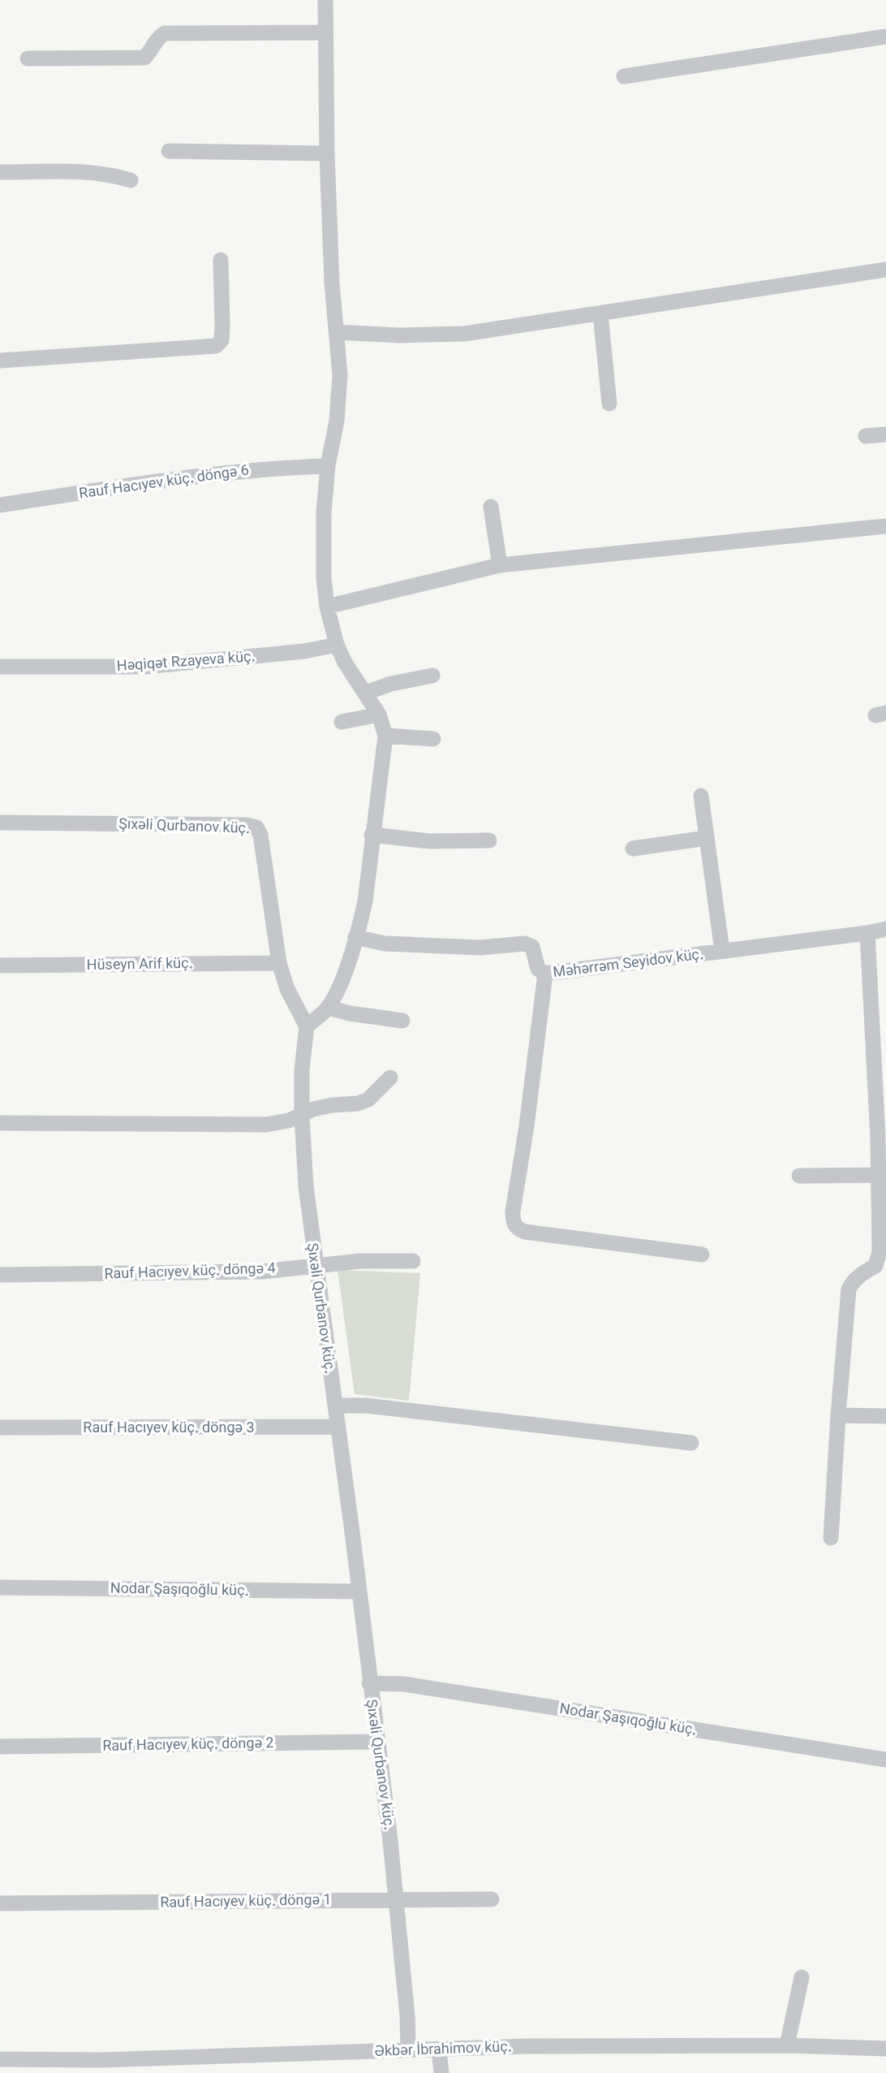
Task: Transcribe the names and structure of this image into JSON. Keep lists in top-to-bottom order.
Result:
{
  "streets": {
    "street": [
      "Rauf Hacıyev küç. döngə 6",
      "Həqiqət Rzayeva küç.",
      "Şıxəli Qurbanov küç.",
      "Məhərrəm Seyidov küç.",
      "Hüseyn Arif küç.",
      "Rauf Hacıyev küç. döngə 4",
      "Rauf Hacıyev küç. döngə 3",
      "Nodar Şaşıqoğlu küç.",
      "Rauf Hacıyev küç. döngə 2",
      "Rauf Hacıyev küç. döngə 1",
      "Əkbər İbrahimov küç."
    ]
  },
  "crossings": [
    ["Şıxəli Qurbanov küç.", "Hüseyn Arif küç."],
    ["Şıxəli Qurbanov küç.", "Rauf Hacıyev küç. döngə 4"],
    ["Şıxəli Qurbanov küç.", "Rauf Hacıyev küç. döngə 3"],
    ["Şıxəli Qurbanov küç.", "Nodar Şaşıqoğlu küç."],
    ["Şıxəli Qurbanov küç.", "Rauf Hacıyev küç. döngə 2"],
    ["Şıxəli Qurbanov küç.", "Rauf Hacıyev küç. döngə 1"],
    ["Şıxəli Qurbanov küç.", "Əkbər İbrahimov küç."]
  ]
}
